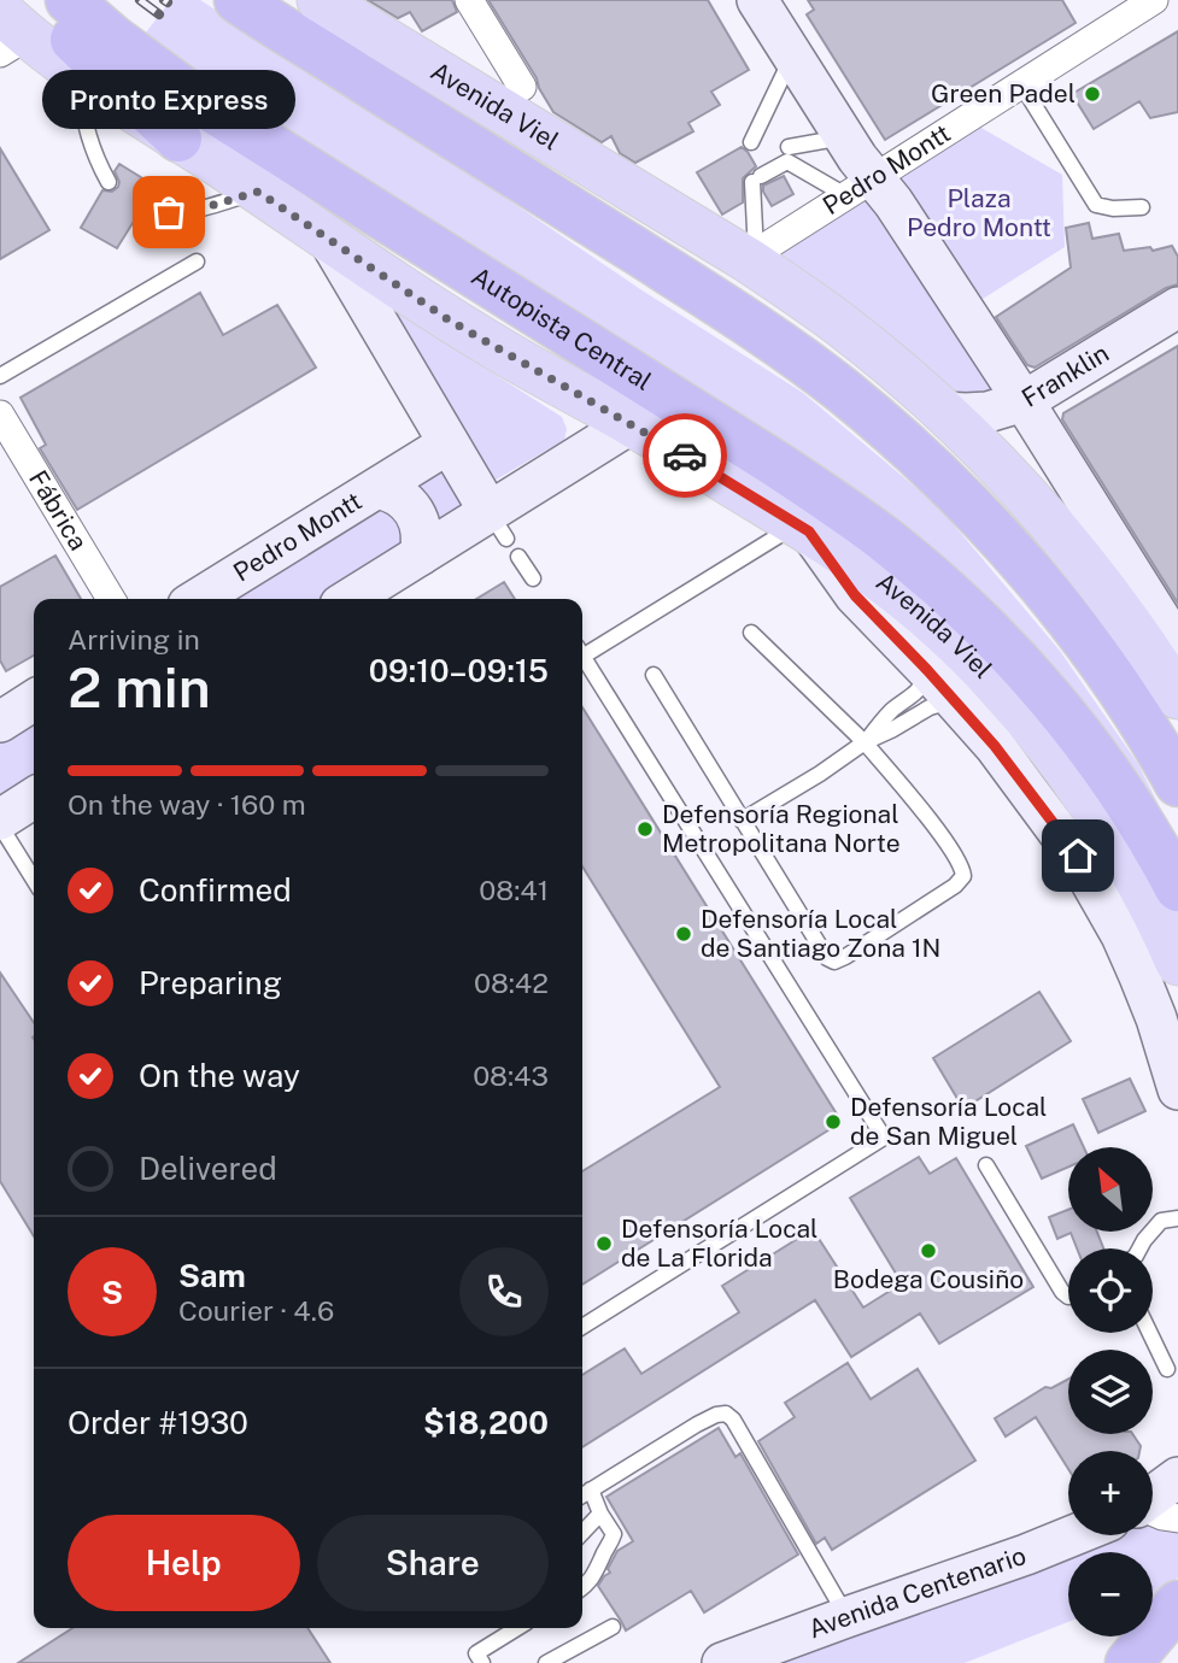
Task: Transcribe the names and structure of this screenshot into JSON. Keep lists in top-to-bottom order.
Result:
{
  "streets": {
    "highway": ["Autopista Central"],
    "main road": ["Avenida Viel"],
    "street": [
      "Pedro Montt",
      "Franklin",
      "Fábrica",
      "Avenida Centenario"
    ]
  },
  "crossings": [
    ["Avenida Viel", "Pedro Montt"],
    ["Avenida Viel", "Franklin"]
  ],
  "parks": ["Plaza Pedro Montt"],
  "places": [
    "Green Padel",
    "Pronto Express",
    "Defensoría Regional Metropolitana Norte",
    "Defensoría Local de Santiago Zona 1N",
    "Defensoría Local de San Miguel",
    "Defensoría Local de La Florida",
    "Bodega Cousiño"
  ],
  "north": "top left",
  "page": {
    "bubble": "Pronto Express",
    "heading": ["2 min", "Arriving in", "09:10–09:15"],
    "panel": [
      "Sam",
      "Courier · 4.6",
      "Order #1930",
      "$18,200"
    ],
    "bar": "On the way · 160 m",
    "list": [
      ["Confirmed", "08:41"],
      ["Preparing", "08:42"],
      ["On the way", "08:43"],
      "Delivered"
    ],
    "map_buttons": ["+", "−"],
    "round": "S",
    "buttons": ["Help", "Share"]
  }
}
